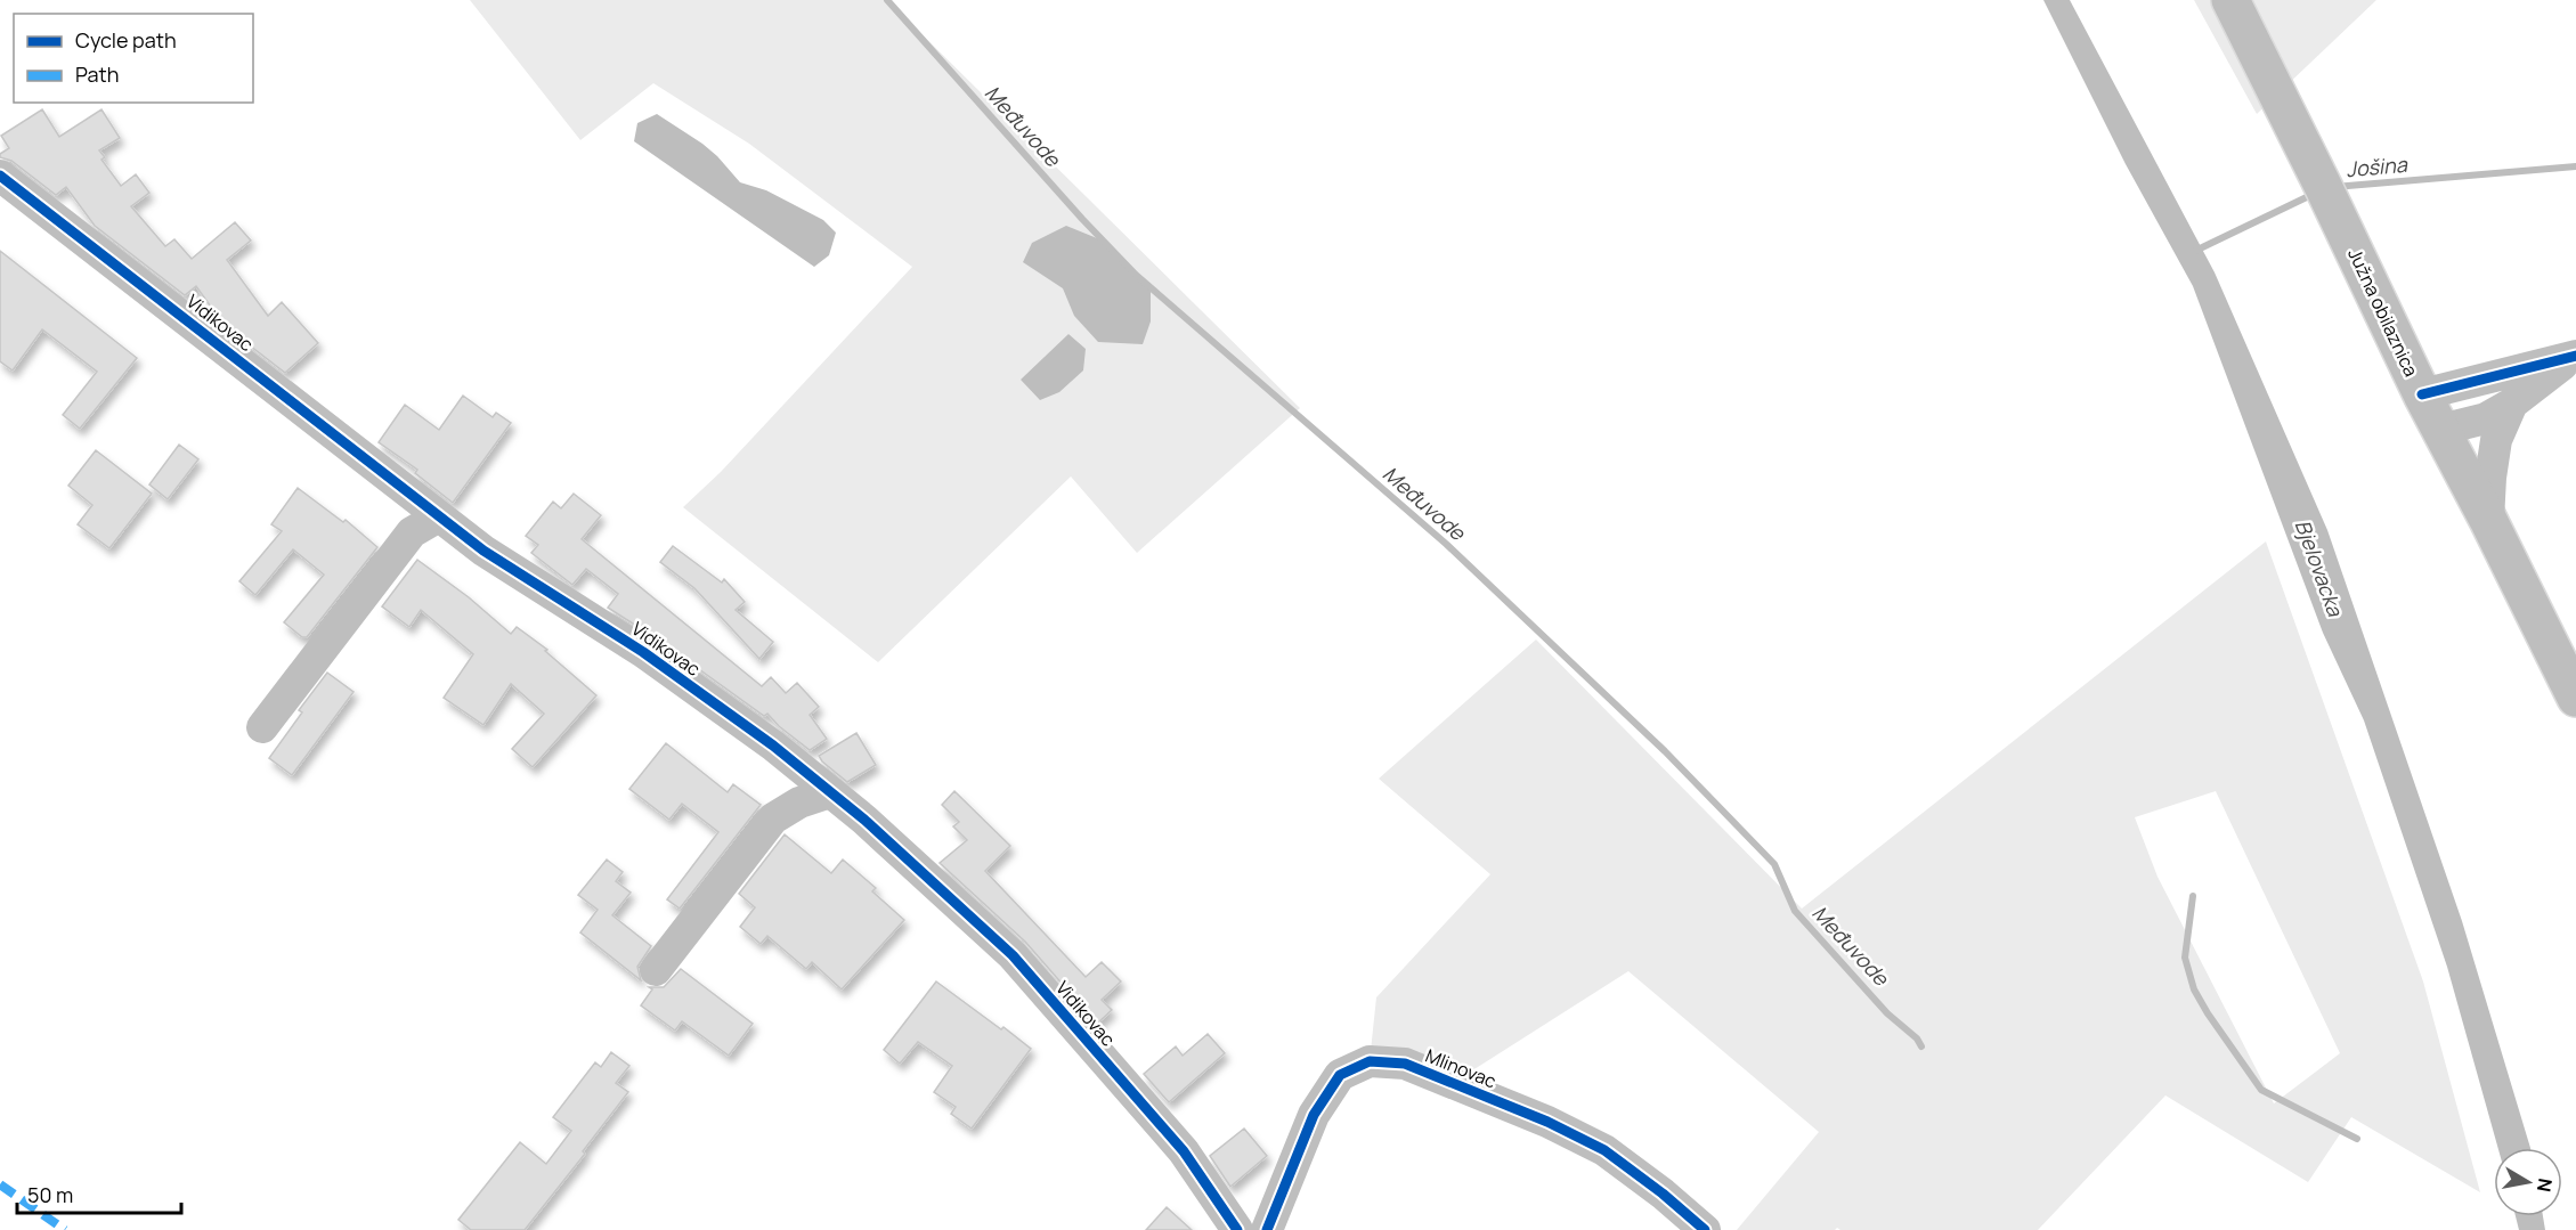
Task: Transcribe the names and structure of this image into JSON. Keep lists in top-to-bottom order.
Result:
{
  "streets": {
    "main road": ["Južna obilaznica"],
    "street": ["Vidikovac", "Mlinovac"]
  },
  "water": ["Međuvode", "Jošina", "Bjelovacka"],
  "legend": ["Cycle path", "Path"],
  "scale_bar": "50 m",
  "north": "right"
}
